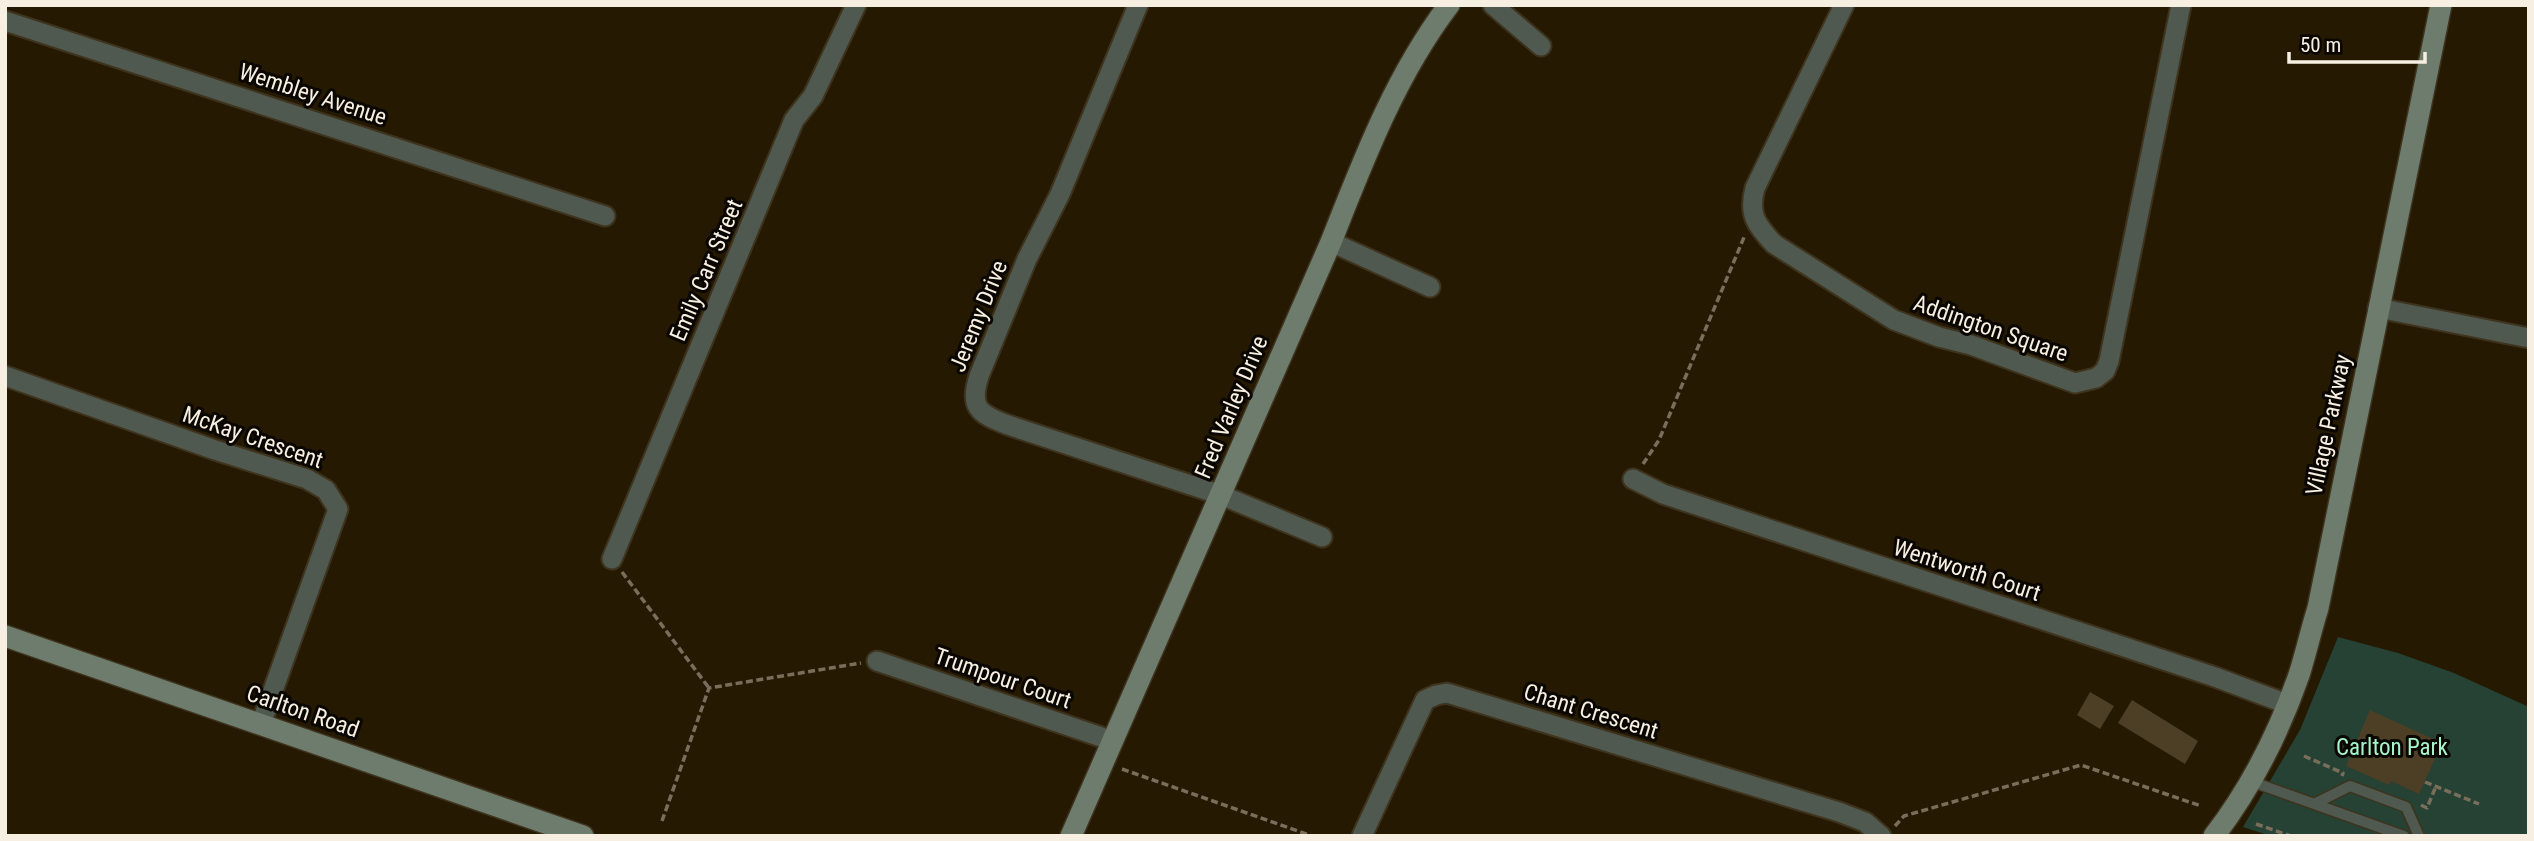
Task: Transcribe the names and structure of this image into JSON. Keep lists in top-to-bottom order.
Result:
{
  "streets": {
    "main road": ["Fred Varley Drive", "Village Parkway", "Carlton Road"],
    "street": [
      "Wembley Avenue",
      "Emily Carr Street",
      "Jeremy Drive",
      "Addington Square",
      "McKay Crescent",
      "Wentworth Court",
      "Trumpour Court",
      "Chant Crescent"
    ]
  },
  "crossings": [
    ["Jeremy Drive", "Fred Varley Drive"],
    ["Fred Varley Drive", "Trumpour Court"],
    ["Village Parkway", "Wentworth Court"],
    ["McKay Crescent", "Carlton Road"]
  ],
  "parks": ["Carlton Park"],
  "scale_bar": "50 m"
}
